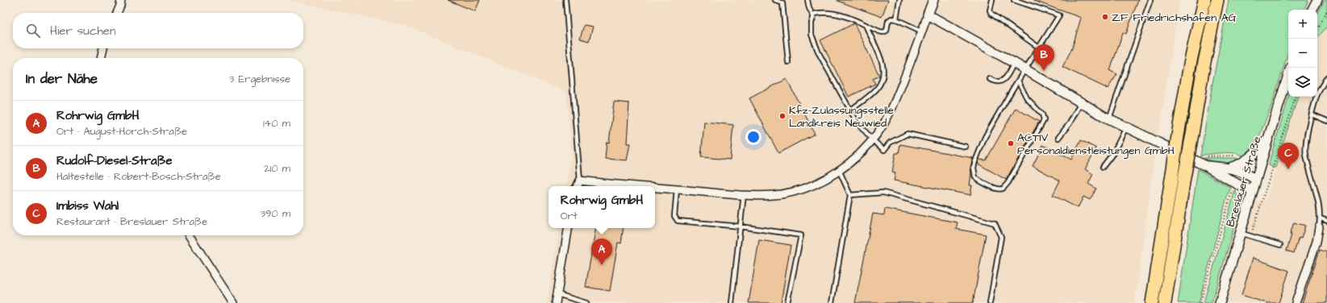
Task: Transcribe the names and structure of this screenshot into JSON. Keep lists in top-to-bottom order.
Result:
{
  "streets": {
    "street": ["Breslauer Straße"]
  },
  "places": ["ZF Friedrichshafen AG", "Kfz-Zulassungsstelle Landkreis Neuwied", "ACTIV Personaldienstleistungen GmbH"],
  "page": {
    "map_buttons": ["+", "−"],
    "search": "Hier suchen",
    "pins": ["B", "C", "A"],
    "heading": ["In der Nähe", "3 Ergebnisse"],
    "list": [
      {
        "mark": "A",
        "name": "Rohrwig GmbH",
        "note": "Ort · August-Horch-Straße",
        "value": "140 m"
      },
      {
        "mark": "B",
        "name": "Rudolf-Diesel-Straße",
        "note": "Haltestelle · Robert-Bosch-Straße",
        "value": "210 m"
      },
      {
        "mark": "C",
        "name": "Imbiss Wahl",
        "note": "Restaurant · Breslauer Straße",
        "value": "390 m"
      }
    ],
    "popup": ["Rohrwig GmbH", "Ort"]
  }
}
